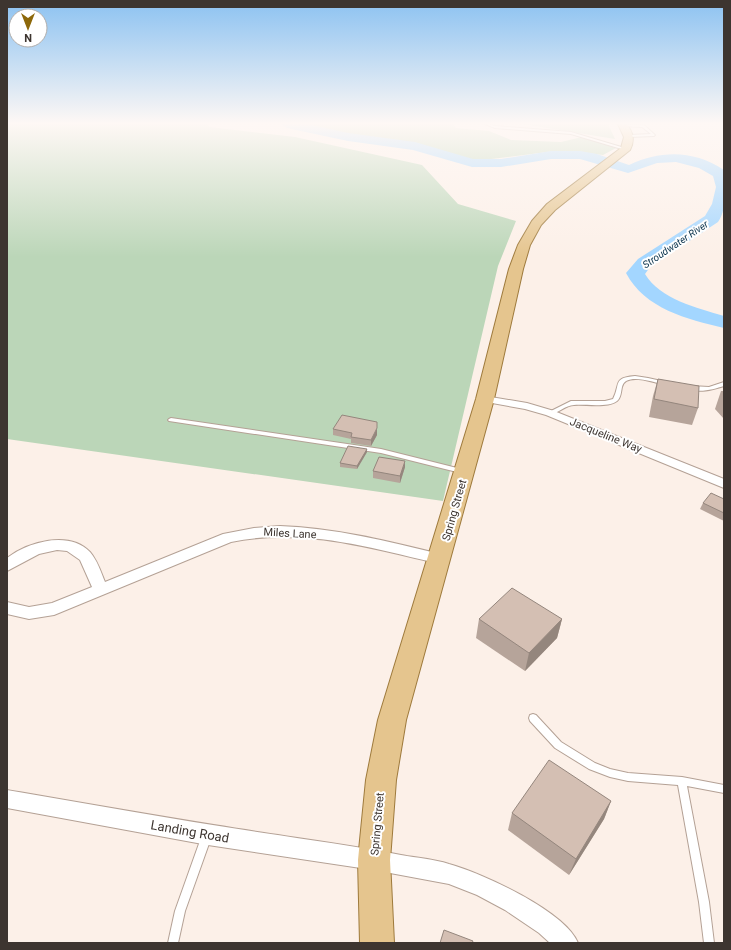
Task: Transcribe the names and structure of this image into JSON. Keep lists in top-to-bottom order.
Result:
{
  "streets": {
    "main road": ["Spring Street"],
    "street": ["Jacqueline Way", "Miles Lane", "Landing Road"]
  },
  "crossings": [
    ["Jacqueline Way", "Spring Street"],
    ["Spring Street", "Miles Lane"],
    ["Spring Street", "Landing Road"]
  ],
  "water": ["Stroudwater River"],
  "north": "bottom"
}
